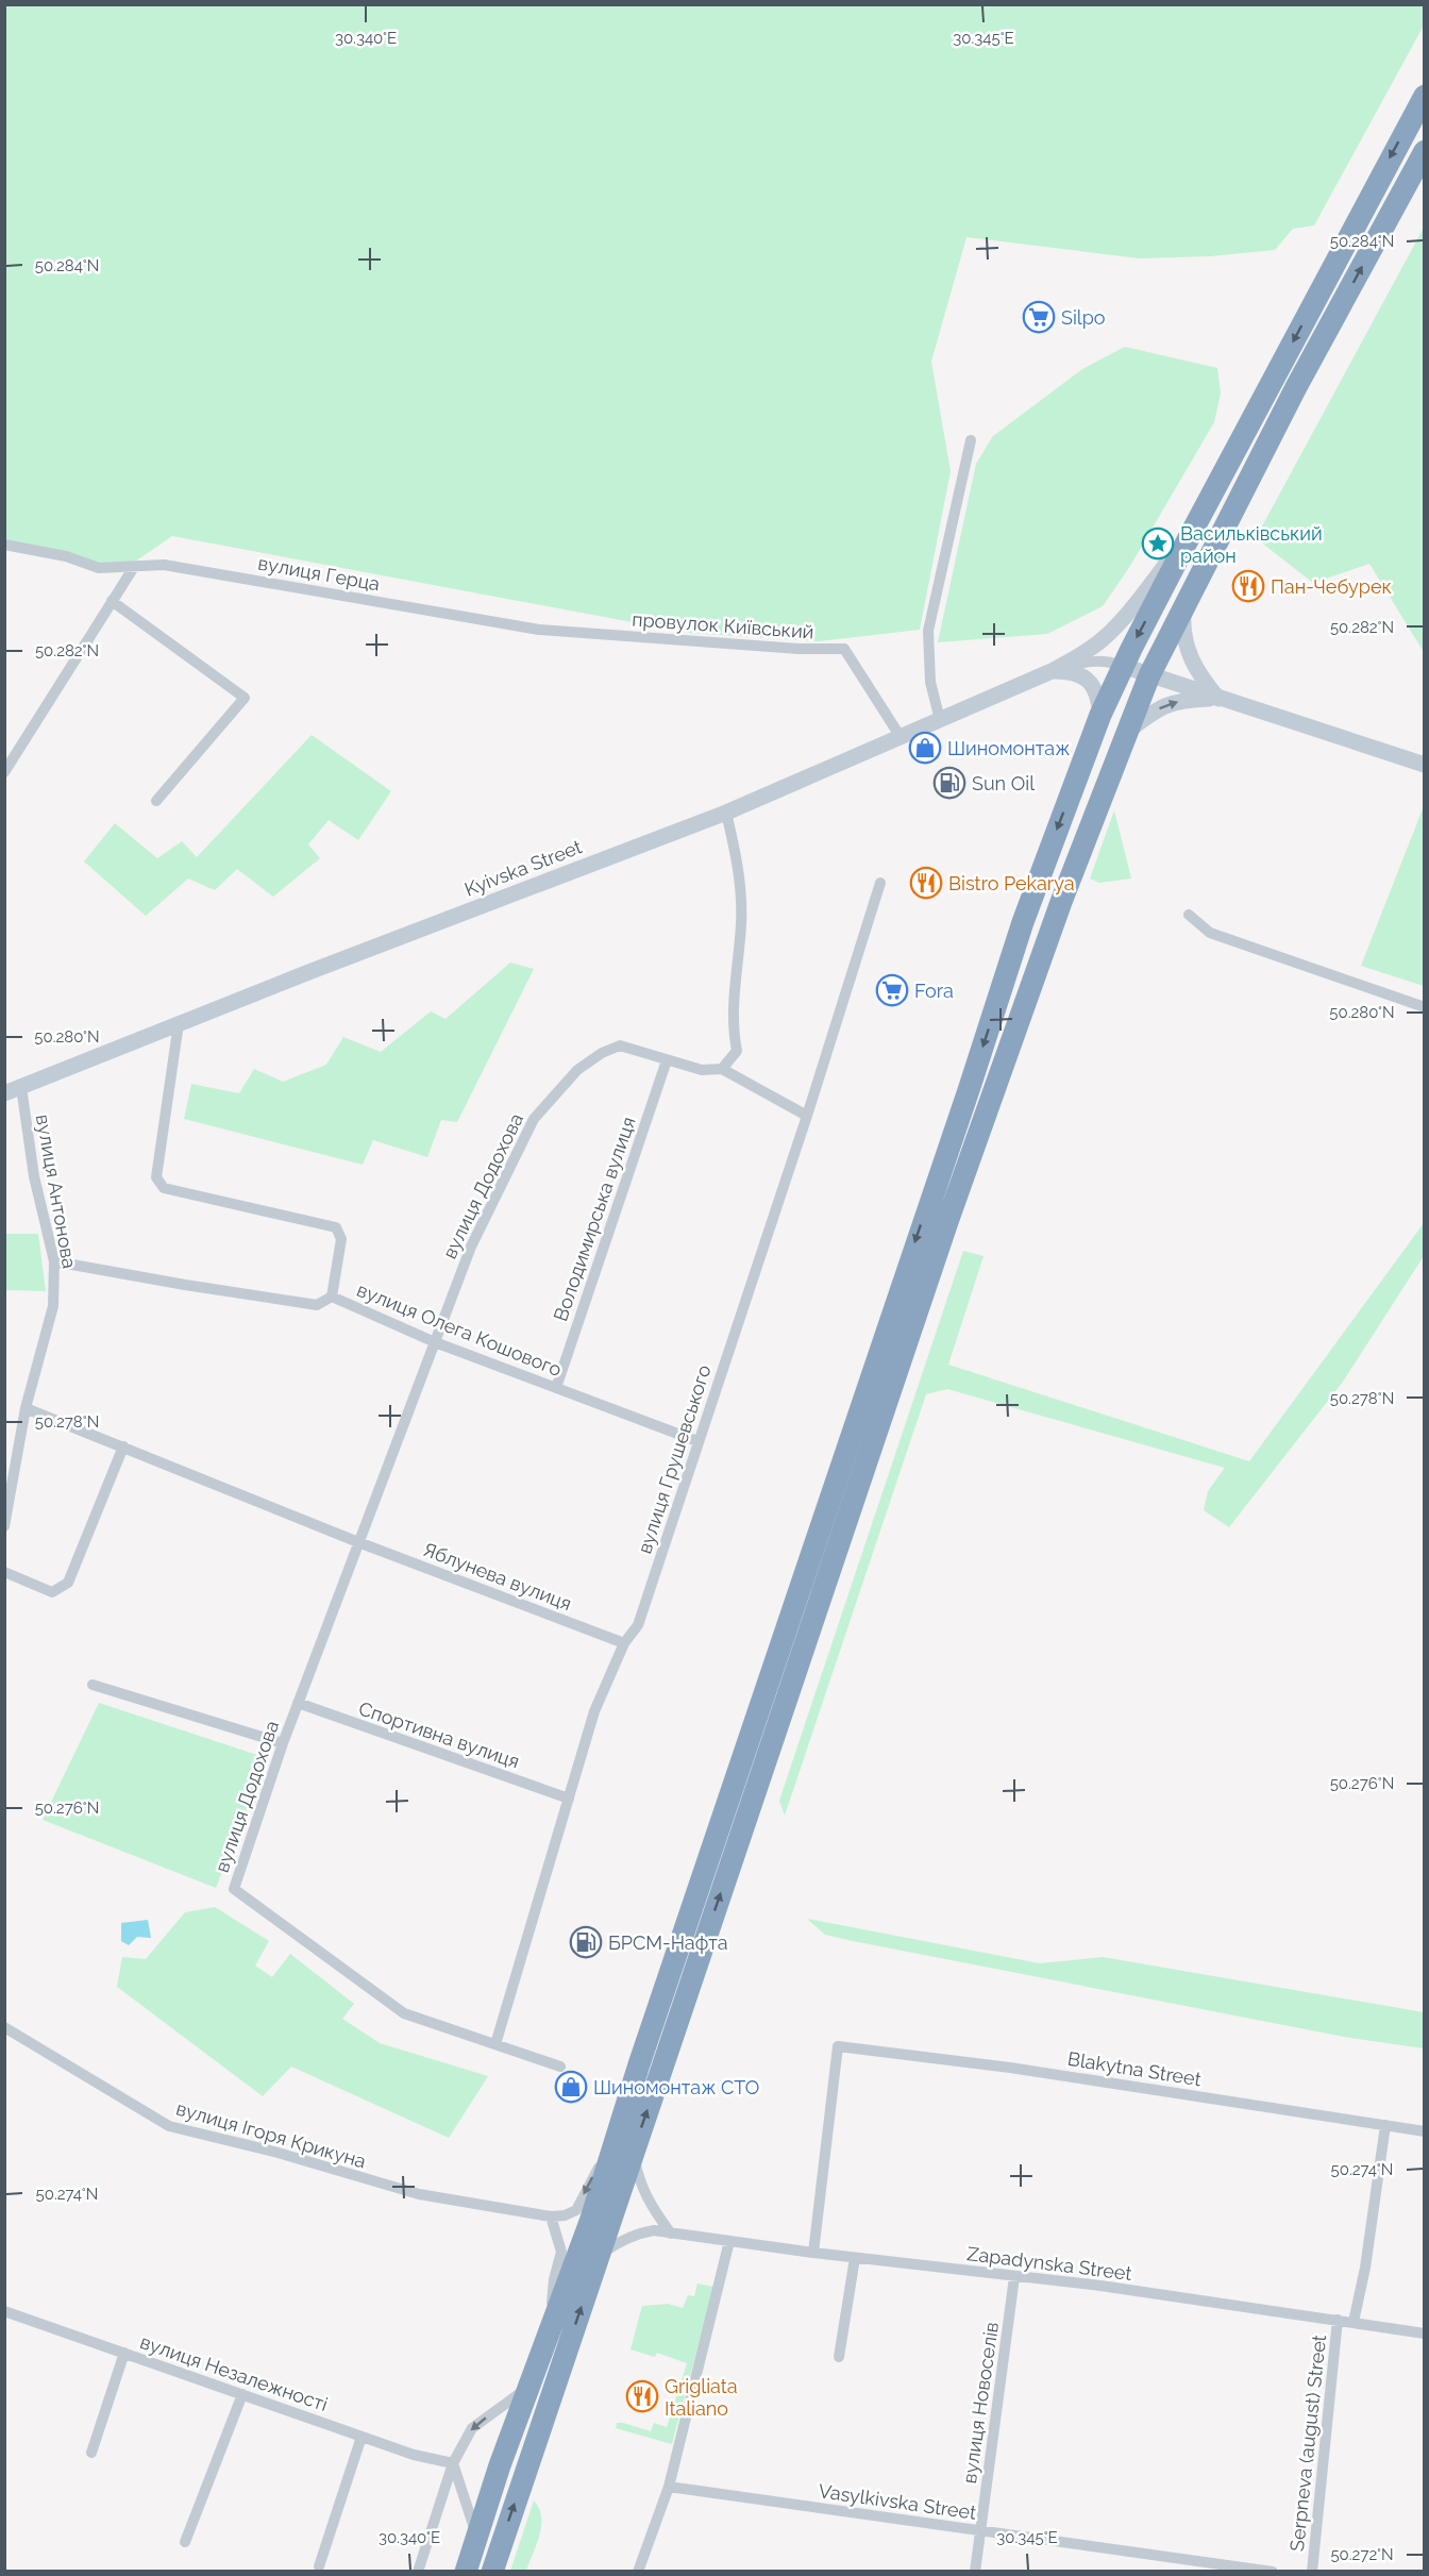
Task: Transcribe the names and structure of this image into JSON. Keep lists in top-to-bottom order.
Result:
{
  "streets": {
    "street": [
      "вулиця Герца",
      "провулок Київський",
      "Kyivska Street",
      "вулиця Додохова",
      "вулиця Антонова",
      "Володимирська вулиця",
      "вулиця Олега Кошового",
      "вулиця Грушевського",
      "Яблунева вулиця",
      "Спортивна вулиця",
      "Blakytna Street",
      "вулиця Ігоря Крикуна",
      "Zapadynska Street",
      "вулиця Незалежності",
      "вулиця Новоселів",
      "Serpneva (august) Street",
      "Vasylkivska Street"
    ]
  },
  "crossings": [
    ["вулиця Герца", "провулок Київський"],
    ["провулок Київський", "Kyivska Street"],
    ["Kyivska Street", "вулиця Антонова"],
    ["вулиця Додохова", "Володимирська вулиця"],
    ["вулиця Додохова", "вулиця Олега Кошового"],
    ["вулиця Додохова", "вулиця Грушевського"],
    ["вулиця Додохова", "Яблунева вулиця"],
    ["вулиця Додохова", "Спортивна вулиця"],
    ["вулиця Антонова", "вулиця Олега Кошового"],
    ["Володимирська вулиця", "вулиця Олега Кошового"],
    ["вулиця Олега Кошового", "вулиця Грушевського"],
    ["вулиця Грушевського", "Яблунева вулиця"],
    ["вулиця Грушевського", "Спортивна вулиця"],
    ["Blakytna Street", "Zapadynska Street"],
    ["Zapadynska Street", "вулиця Новоселів"],
    ["Zapadynska Street", "Serpneva (august) Street"],
    ["вулиця Новоселів", "Vasylkivska Street"]
  ],
  "places": {
    "supermarket": ["Silpo", "Fora"],
    "place": ["Васильківський район"],
    "restaurant": ["Пан-Чебурек", "Bistro Pekarya", "Grigliata Italiano"],
    "shop": ["Шиномонтаж", "Шиномонтаж СТО"],
    "fuel station": ["Sun Oil", "БРСМ-Нафта"]
  },
  "coordinates": [
    "30.340°E",
    "30.345°E",
    "50.284°N",
    "50.282°N",
    "50.280°N",
    "50.278°N",
    "50.276°N",
    "50.274°N",
    "50.272°N"
  ]
}
